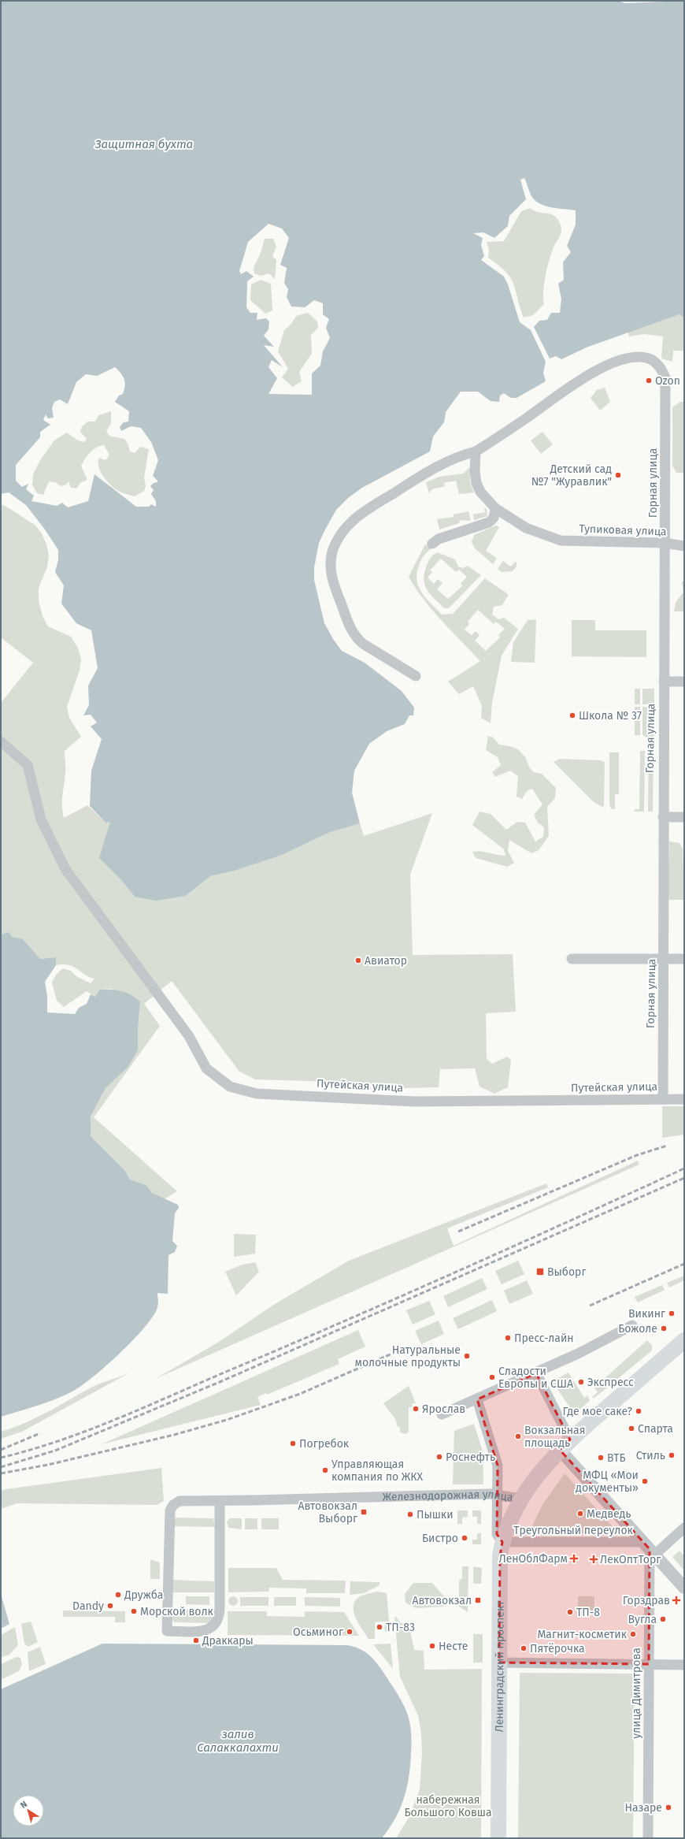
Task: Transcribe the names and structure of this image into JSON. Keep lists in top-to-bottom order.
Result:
{
  "streets": {
    "main road": ["Железнодорожная улица", "Ленинградский проспект"],
    "street": [
      "Горная улица",
      "Тупиковая улица",
      "Путейская улица",
      "Треугольный переулок",
      "улица Димитрова"
    ]
  },
  "crossings": [
    ["Горная улица", "Тупиковая улица"],
    ["Горная улица", "Путейская улица"],
    ["Железнодорожная улица", "Ленинградский проспект"],
    ["Треугольный переулок", "Ленинградский проспект"],
    ["Треугольный переулок", "улица Димитрова"]
  ],
  "water": ["Защитная бухта", "залив Салаккалахти"],
  "parks": ["набережная Большого Ковша"],
  "places": {
    "other": [
      "Ozon",
      "Детский сад №7 \"Журавлик\"",
      "Школа № 37",
      "Авиатор",
      "Викинг",
      "Божоле",
      "Пресс-лайн",
      "Натуральные молочные продукты",
      "Сладости Европы и США",
      "Экспресс",
      "Ярослав",
      "Где мое саке?",
      "Спарта",
      "Вокзальная площадь",
      "Погребок",
      "Стиль",
      "Роснефть",
      "ВТБ",
      "Управляющая компания по ЖКХ",
      "МФЦ «Мои документы»",
      "Медведь",
      "Пышки",
      "Бистро",
      "Дружба",
      "Dandy",
      "Морской волк",
      "ТП-8",
      "Вугла",
      "ТП-83",
      "Осьминог",
      "Магнит-косметик",
      "Драккары",
      "Несте",
      "Пятёрочка",
      "Назаре"
    ],
    "transit": ["Выборг", "Автовокзал Выборг", "Автовокзал"],
    "health": ["ЛенОблФарм", "ЛекОптТорг", "Горздрав"]
  },
  "north": "top left"
}
